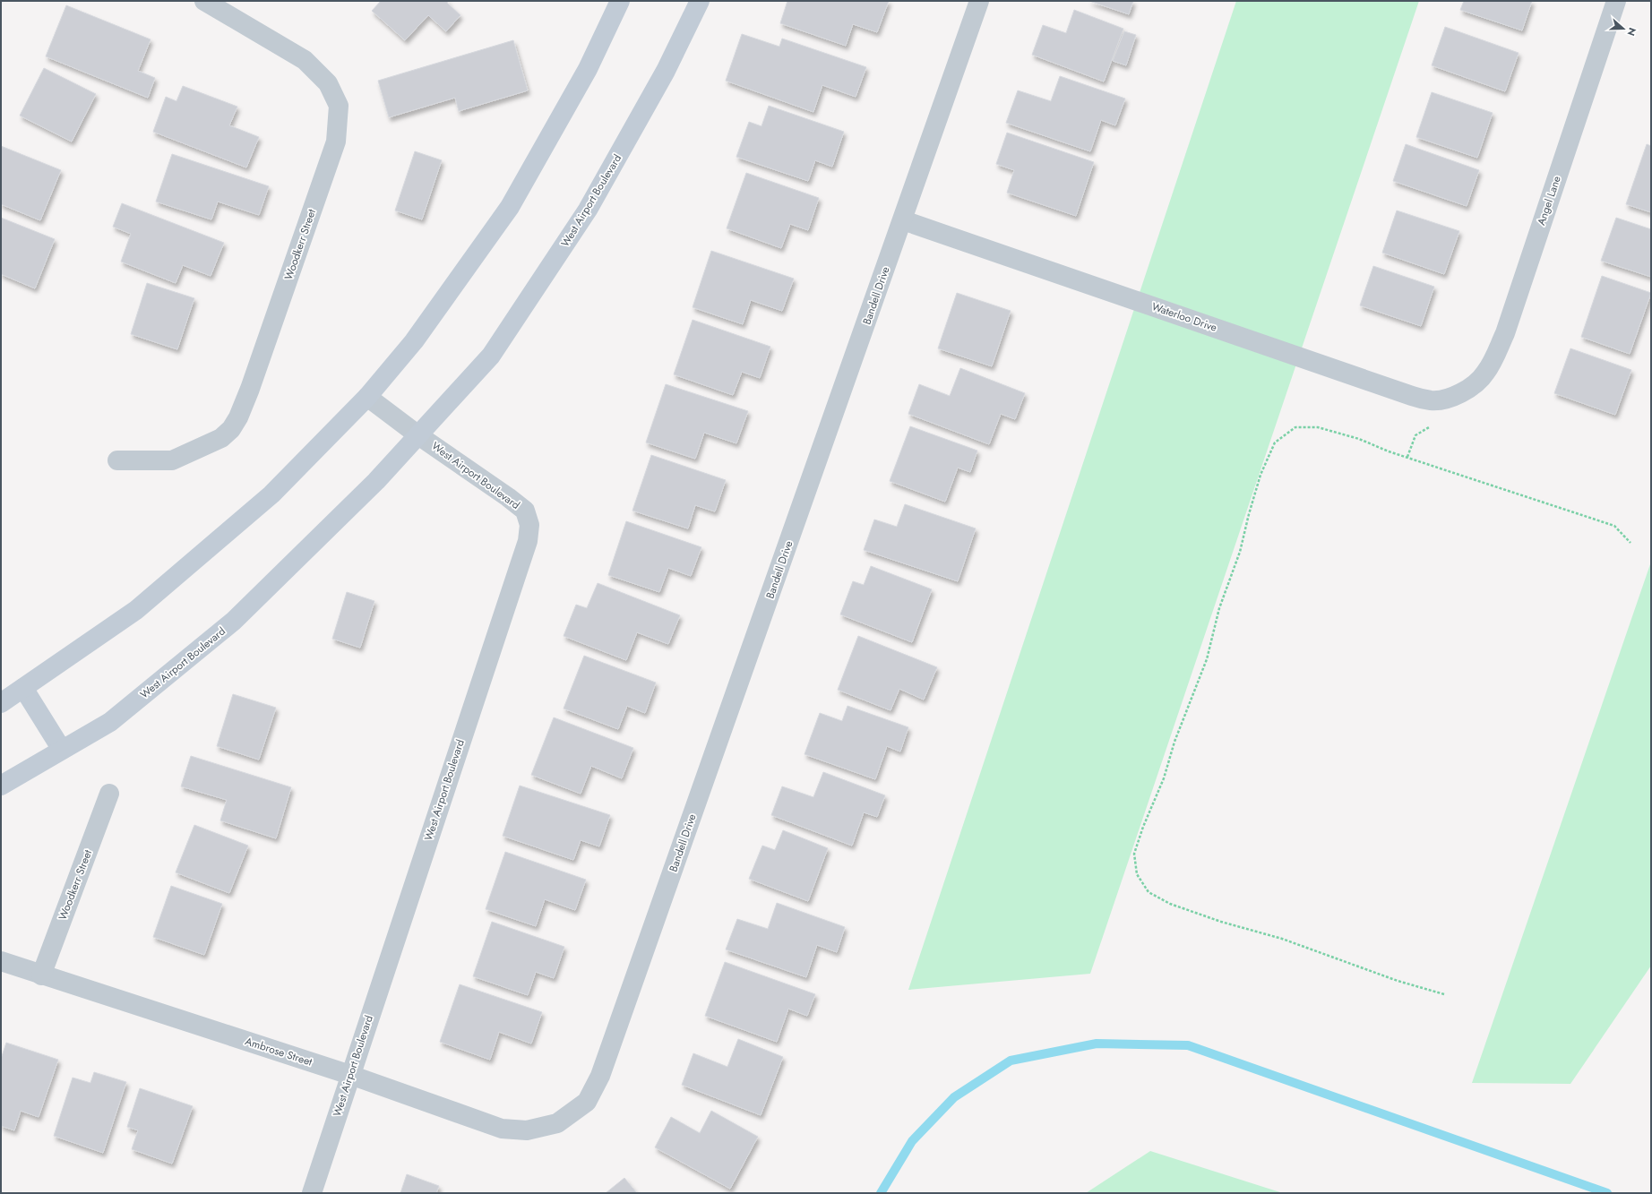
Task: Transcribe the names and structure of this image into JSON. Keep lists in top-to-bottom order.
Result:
{
  "streets": {
    "main road": ["West Airport Boulevard"],
    "street": [
      "Angel Lane",
      "Woodkerr Street",
      "Bandell Drive",
      "Waterloo Drive",
      "Ambrose Street"
    ]
  },
  "crossings": [
    ["West Airport Boulevard", "Ambrose Street"],
    ["Angel Lane", "Waterloo Drive"],
    ["Woodkerr Street", "Ambrose Street"],
    ["Bandell Drive", "Waterloo Drive"],
    ["Bandell Drive", "Ambrose Street"]
  ],
  "north": "right"
}
